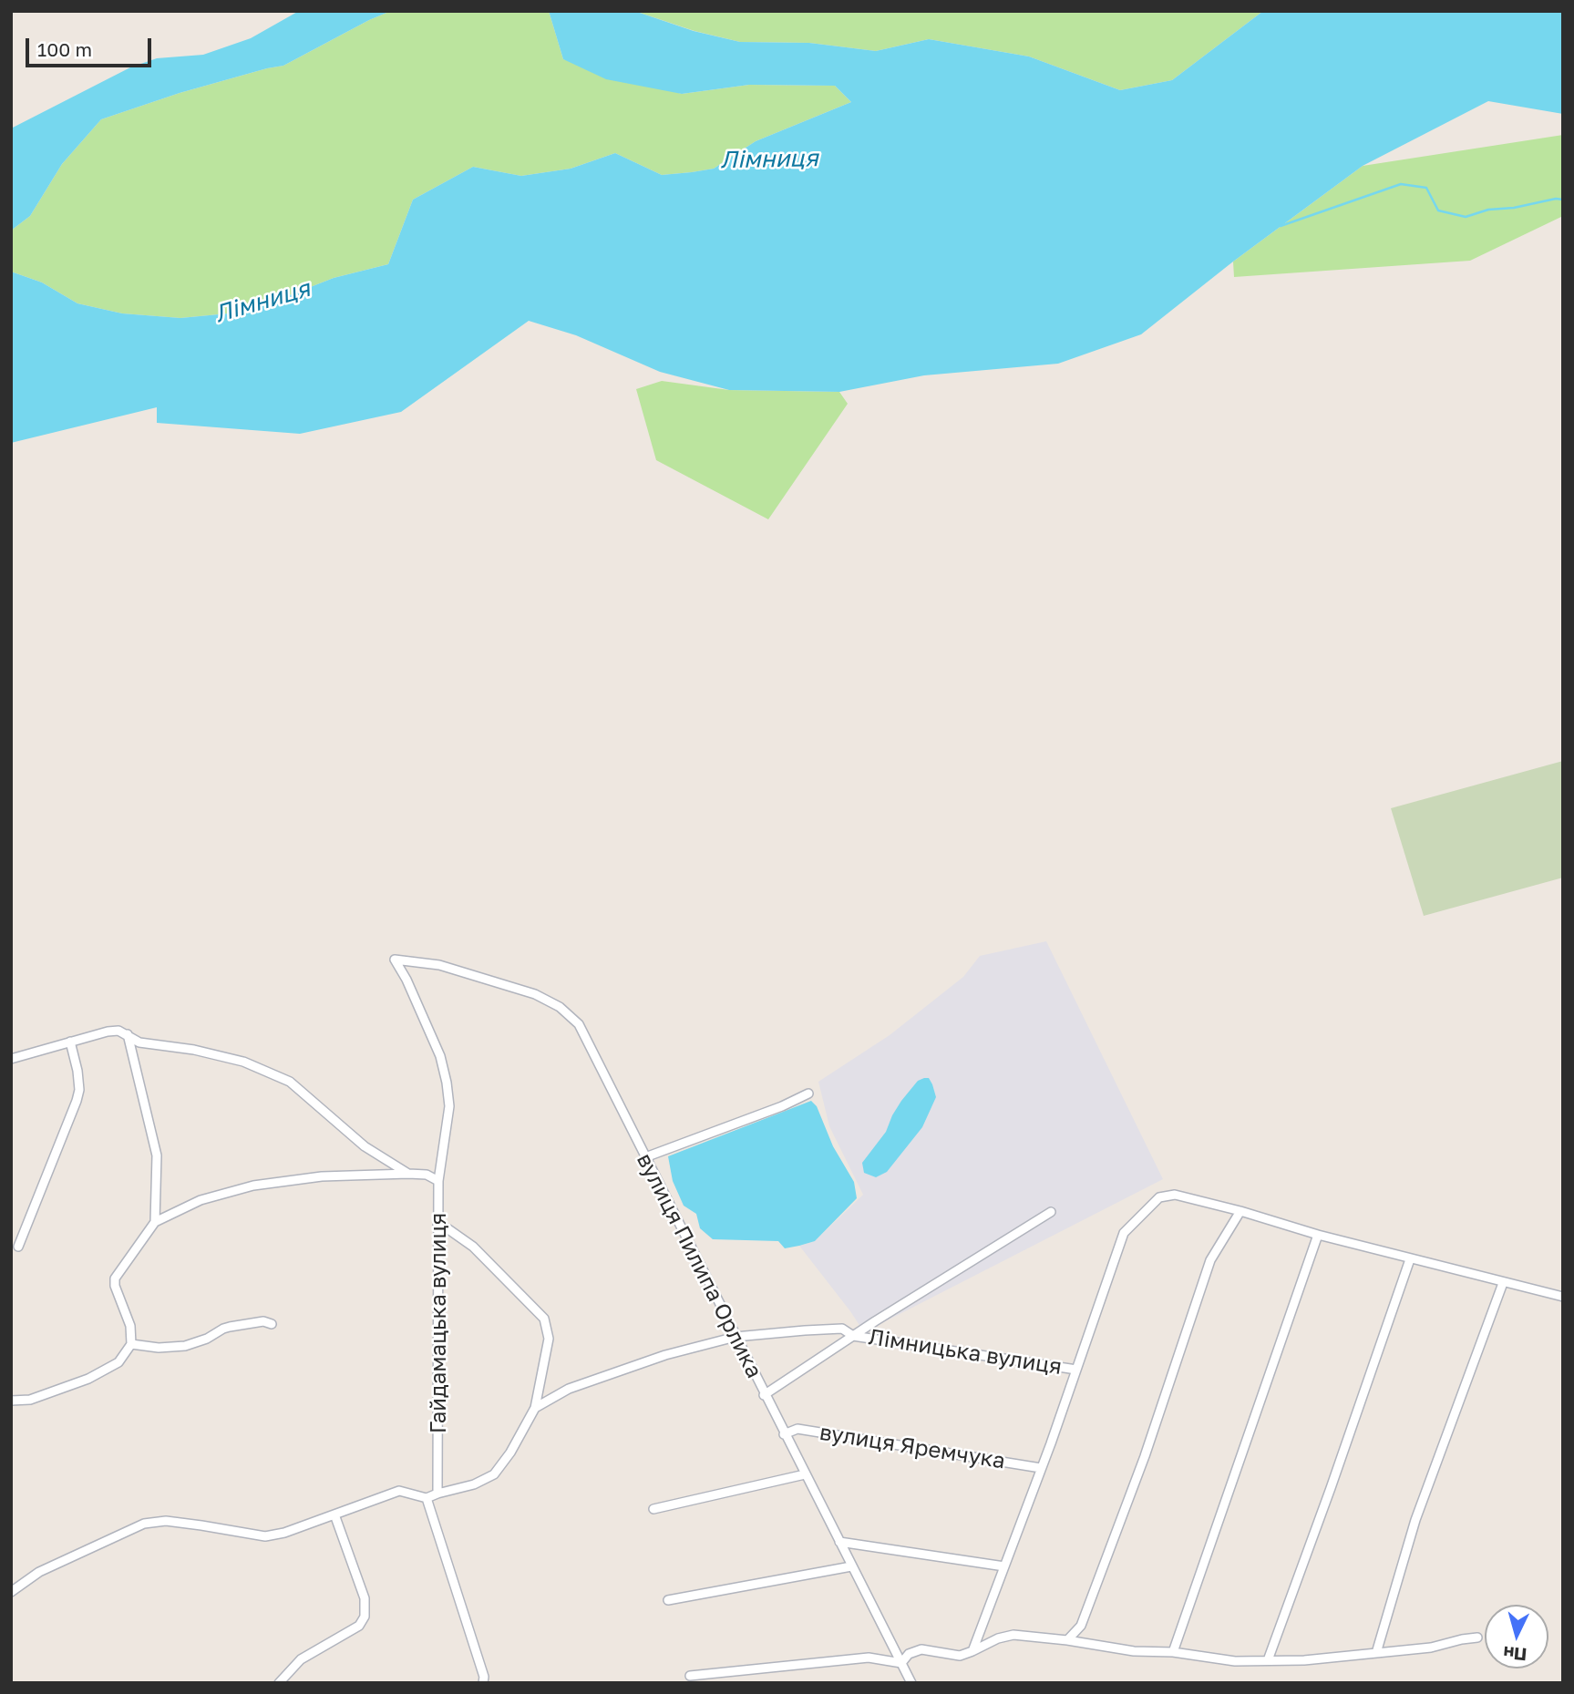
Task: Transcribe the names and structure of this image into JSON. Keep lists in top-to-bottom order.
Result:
{
  "streets": {
    "street": [
      "вулиця Пилипа Орлика",
      "Гайдамацька вулиця",
      "Лімницька вулиця",
      "вулиця Яремчука"
    ]
  },
  "crossings": [
    ["вулиця Пилипа Орлика", "Гайдамацька вулиця"],
    ["вулиця Пилипа Орлика", "Лімницька вулиця"],
    ["вулиця Пилипа Орлика", "вулиця Яремчука"]
  ],
  "water": ["Лімниця"],
  "scale_bar": "100 m",
  "north": "bottom"
}
